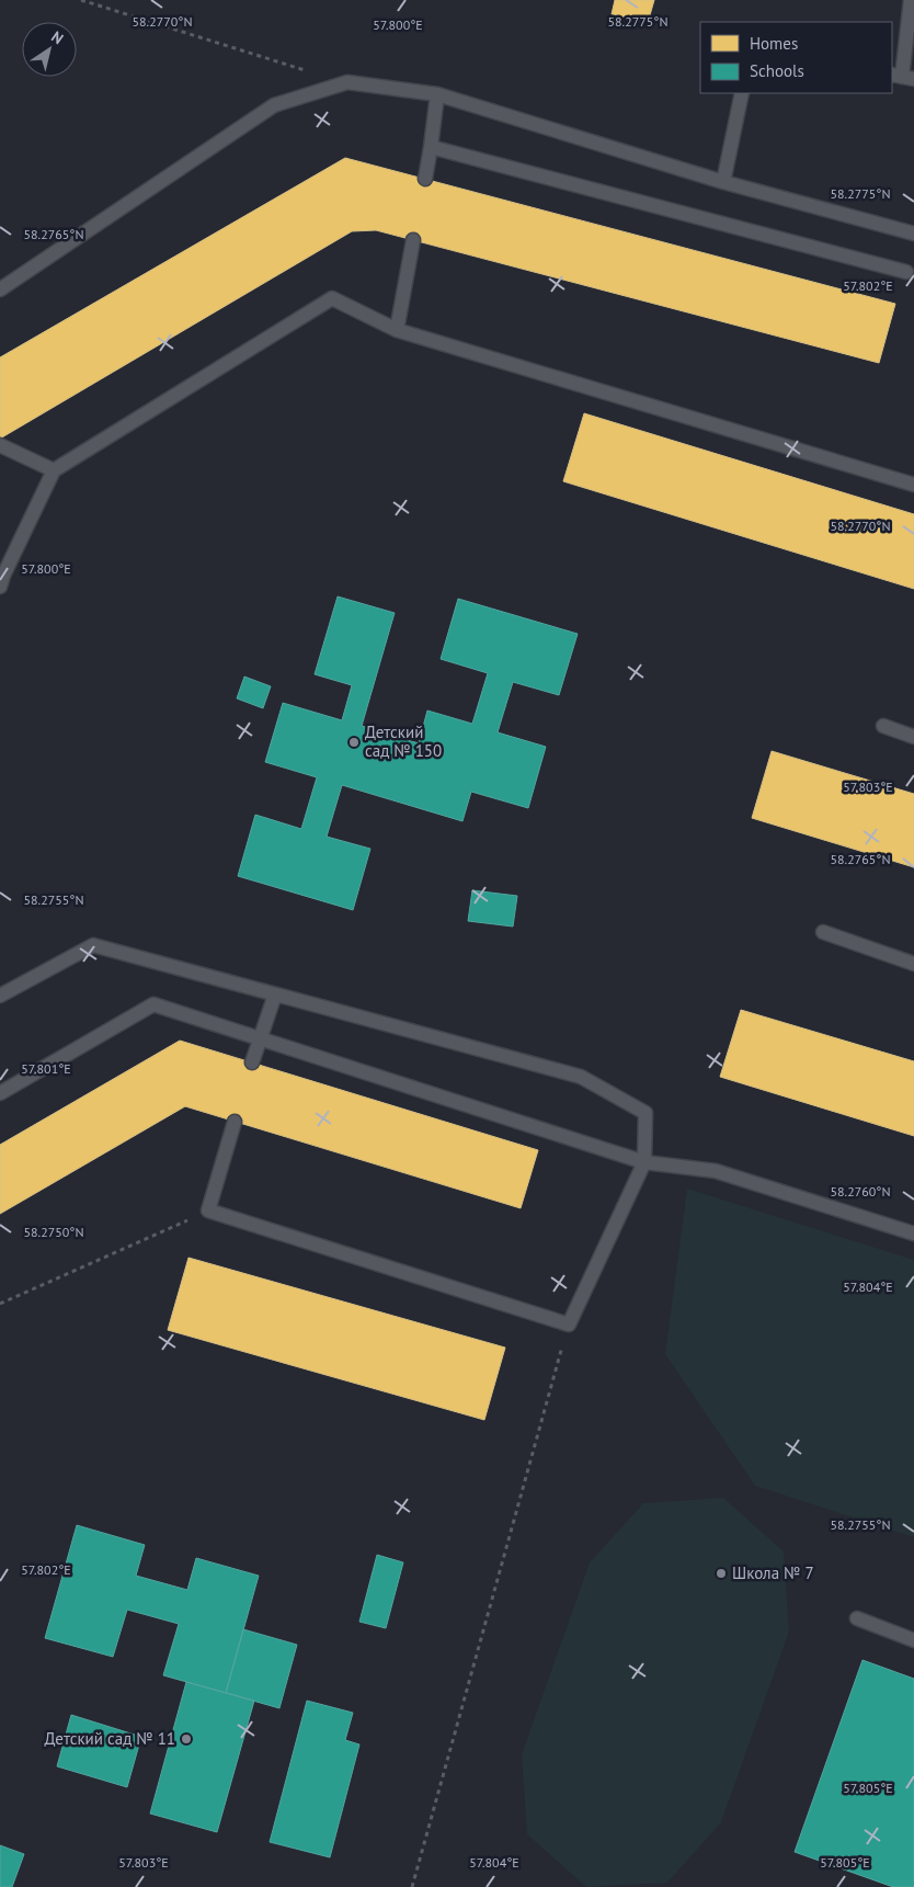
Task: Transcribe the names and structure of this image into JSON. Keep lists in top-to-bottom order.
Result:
{
  "places": ["Детский сад № 150", "Школа № 7", "Детский сад № 11"],
  "legend": ["Homes", "Schools"],
  "north": "top right",
  "coordinates": [
    "58.2770°N",
    "58.2775°N",
    "57.800°E",
    "58.2765°N",
    "57.802°E",
    "57.803°E",
    "58.2755°N",
    "57.801°E",
    "58.2760°N",
    "58.2750°N",
    "57.804°E",
    "57.805°E"
  ]
}
